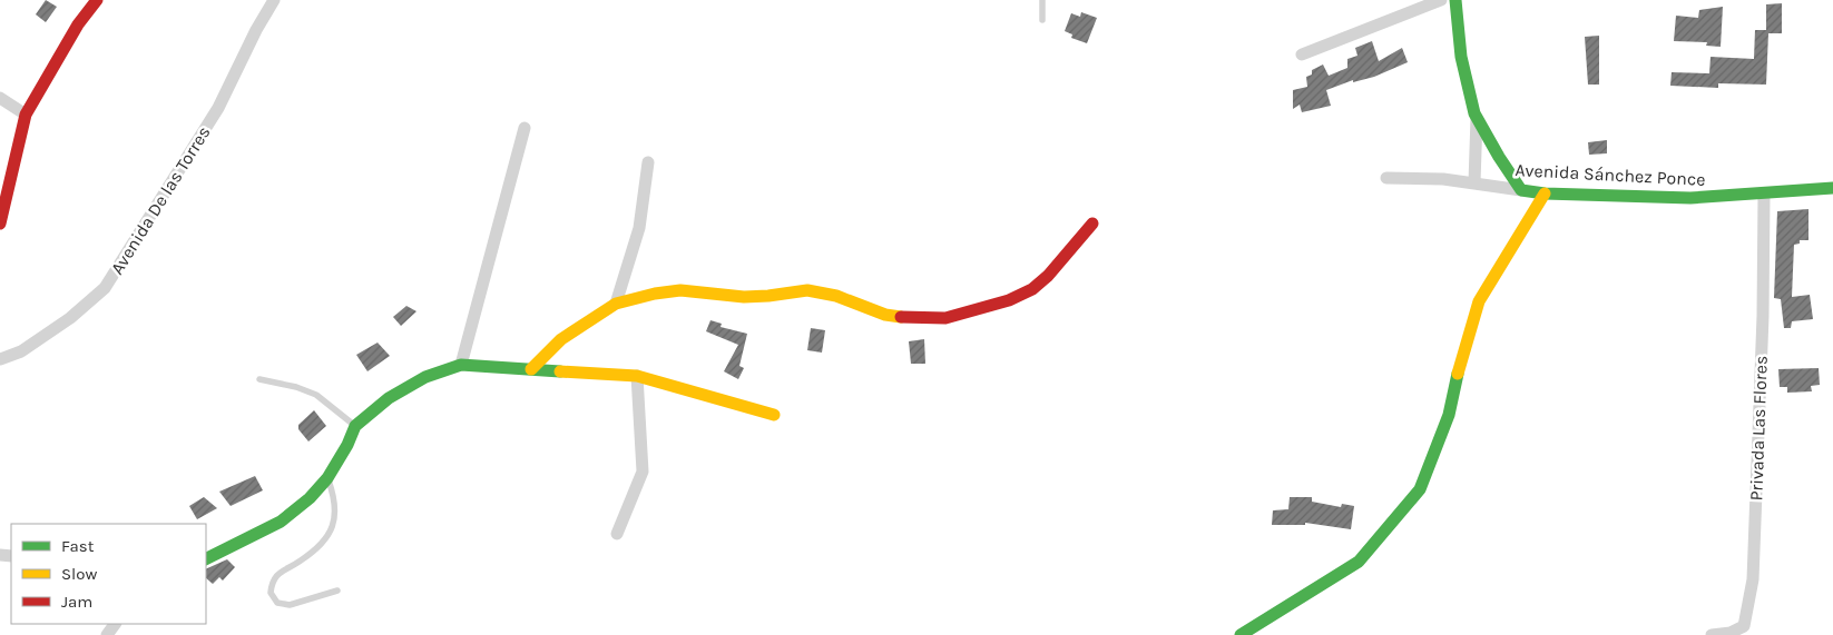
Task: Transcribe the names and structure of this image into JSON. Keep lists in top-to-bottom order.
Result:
{
  "streets": {
    "street": ["Avenida Sánchez Ponce", "Avenida De las Torres", "Privada Las Flores"]
  },
  "crossings": [
    ["Avenida Sánchez Ponce", "Privada Las Flores"]
  ],
  "legend": ["Fast", "Slow", "Jam"]
}
